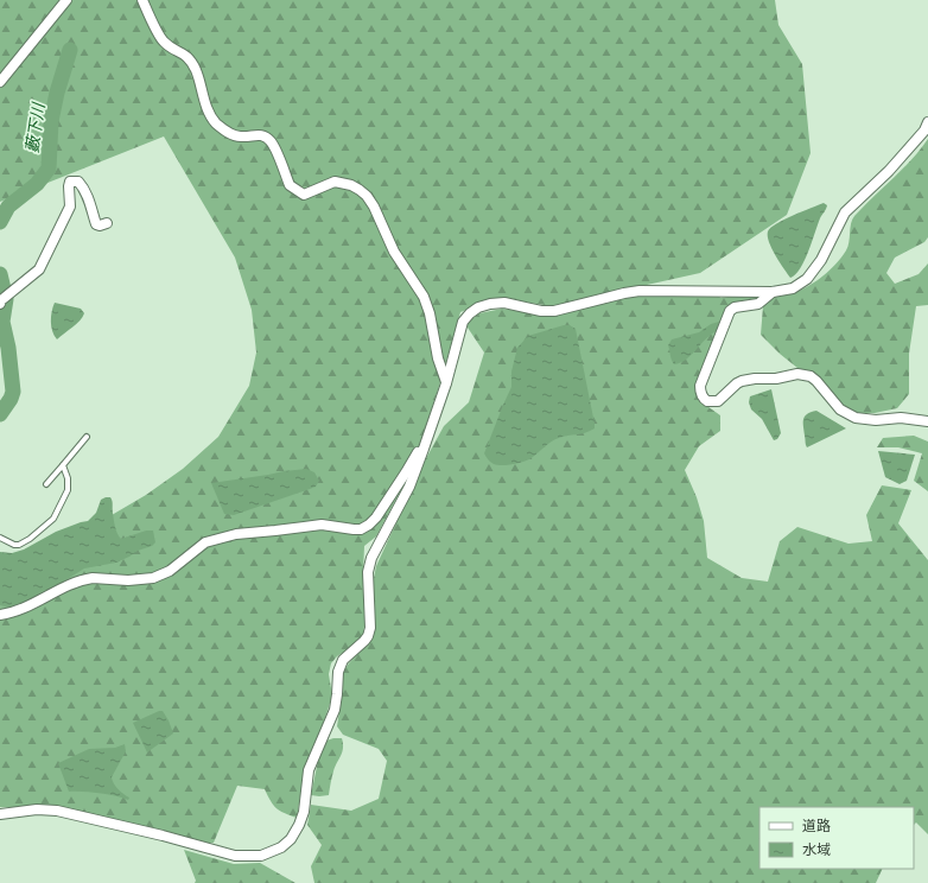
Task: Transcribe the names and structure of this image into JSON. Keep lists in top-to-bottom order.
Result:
{
  "water": ["藪下川"],
  "legend": ["道路", "水域"]
}
